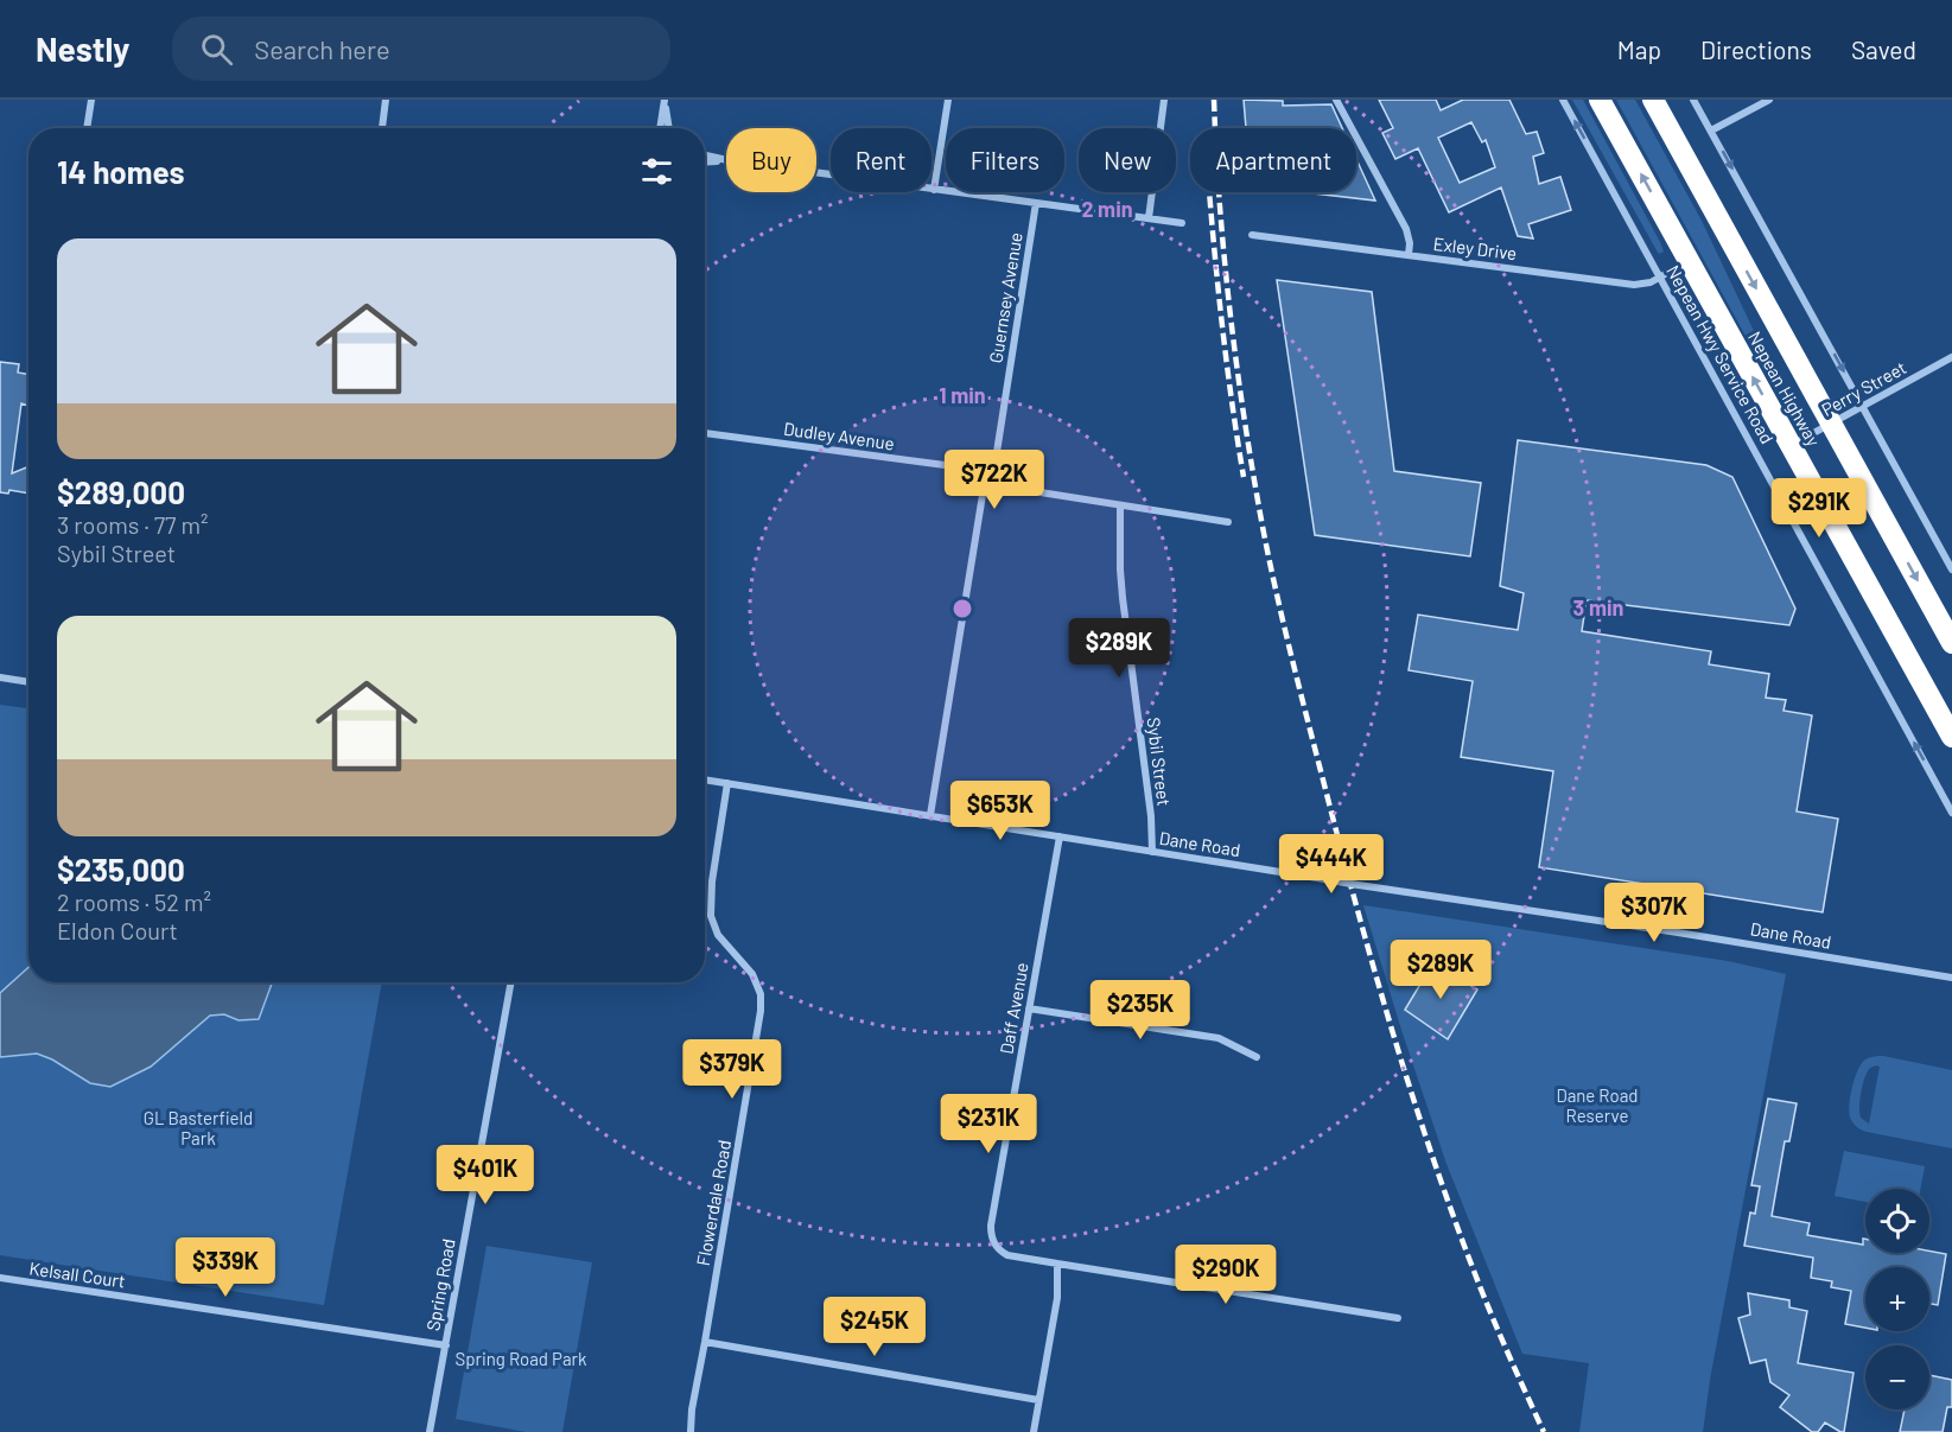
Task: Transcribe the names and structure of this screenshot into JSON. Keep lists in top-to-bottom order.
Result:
{
  "streets": {
    "highway": ["Nepean Highway"],
    "street": [
      "Exley Drive",
      "Guernsey Avenue",
      "Nepean Hwy Service Road",
      "Perry Street",
      "Dudley Avenue",
      "Sybil Street",
      "Dane Road",
      "Daff Avenue",
      "Flowerdale Road",
      "Kelsall Court",
      "Spring Road"
    ]
  },
  "crossings": [
    ["Exley Drive", "Nepean Hwy Service Road"],
    ["Exley Drive", "Nepean Highway"],
    ["Guernsey Avenue", "Dudley Avenue"],
    ["Guernsey Avenue", "Dane Road"],
    ["Nepean Highway", "Perry Street"],
    ["Dudley Avenue", "Sybil Street"],
    ["Sybil Street", "Dane Road"],
    ["Dane Road", "Daff Avenue"],
    ["Dane Road", "Flowerdale Road"],
    ["Kelsall Court", "Spring Road"]
  ],
  "one_way": ["Nepean Hwy Service Road"],
  "parks": ["Dane Road Reserve", "GL Basterfield Park", "Spring Road Park"],
  "page": {
    "header": "Nestly",
    "search": "Search here",
    "nav": ["Map", "Directions", "Saved"],
    "chip": [
      "Buy",
      "Rent",
      "Filters",
      "New",
      "Apartment"
    ],
    "heading": "14 homes",
    "list": [
      {
        "name": "$289,000",
        "note": "3 rooms · 77 m² · Sybil Street"
      },
      {
        "name": "$235,000",
        "note": "2 rooms · 52 m² · Eldon Court"
      }
    ],
    "price": [
      "$722K",
      "$291K",
      "$289K",
      "$653K",
      "$444K",
      "$307K",
      "$289K",
      "$235K",
      "$379K",
      "$231K",
      "$401K",
      "$339K",
      "$290K",
      "$245K"
    ],
    "map_buttons": ["+", "−"]
  },
  "rings": ["2 min", "1 min", "3 min"]
}
